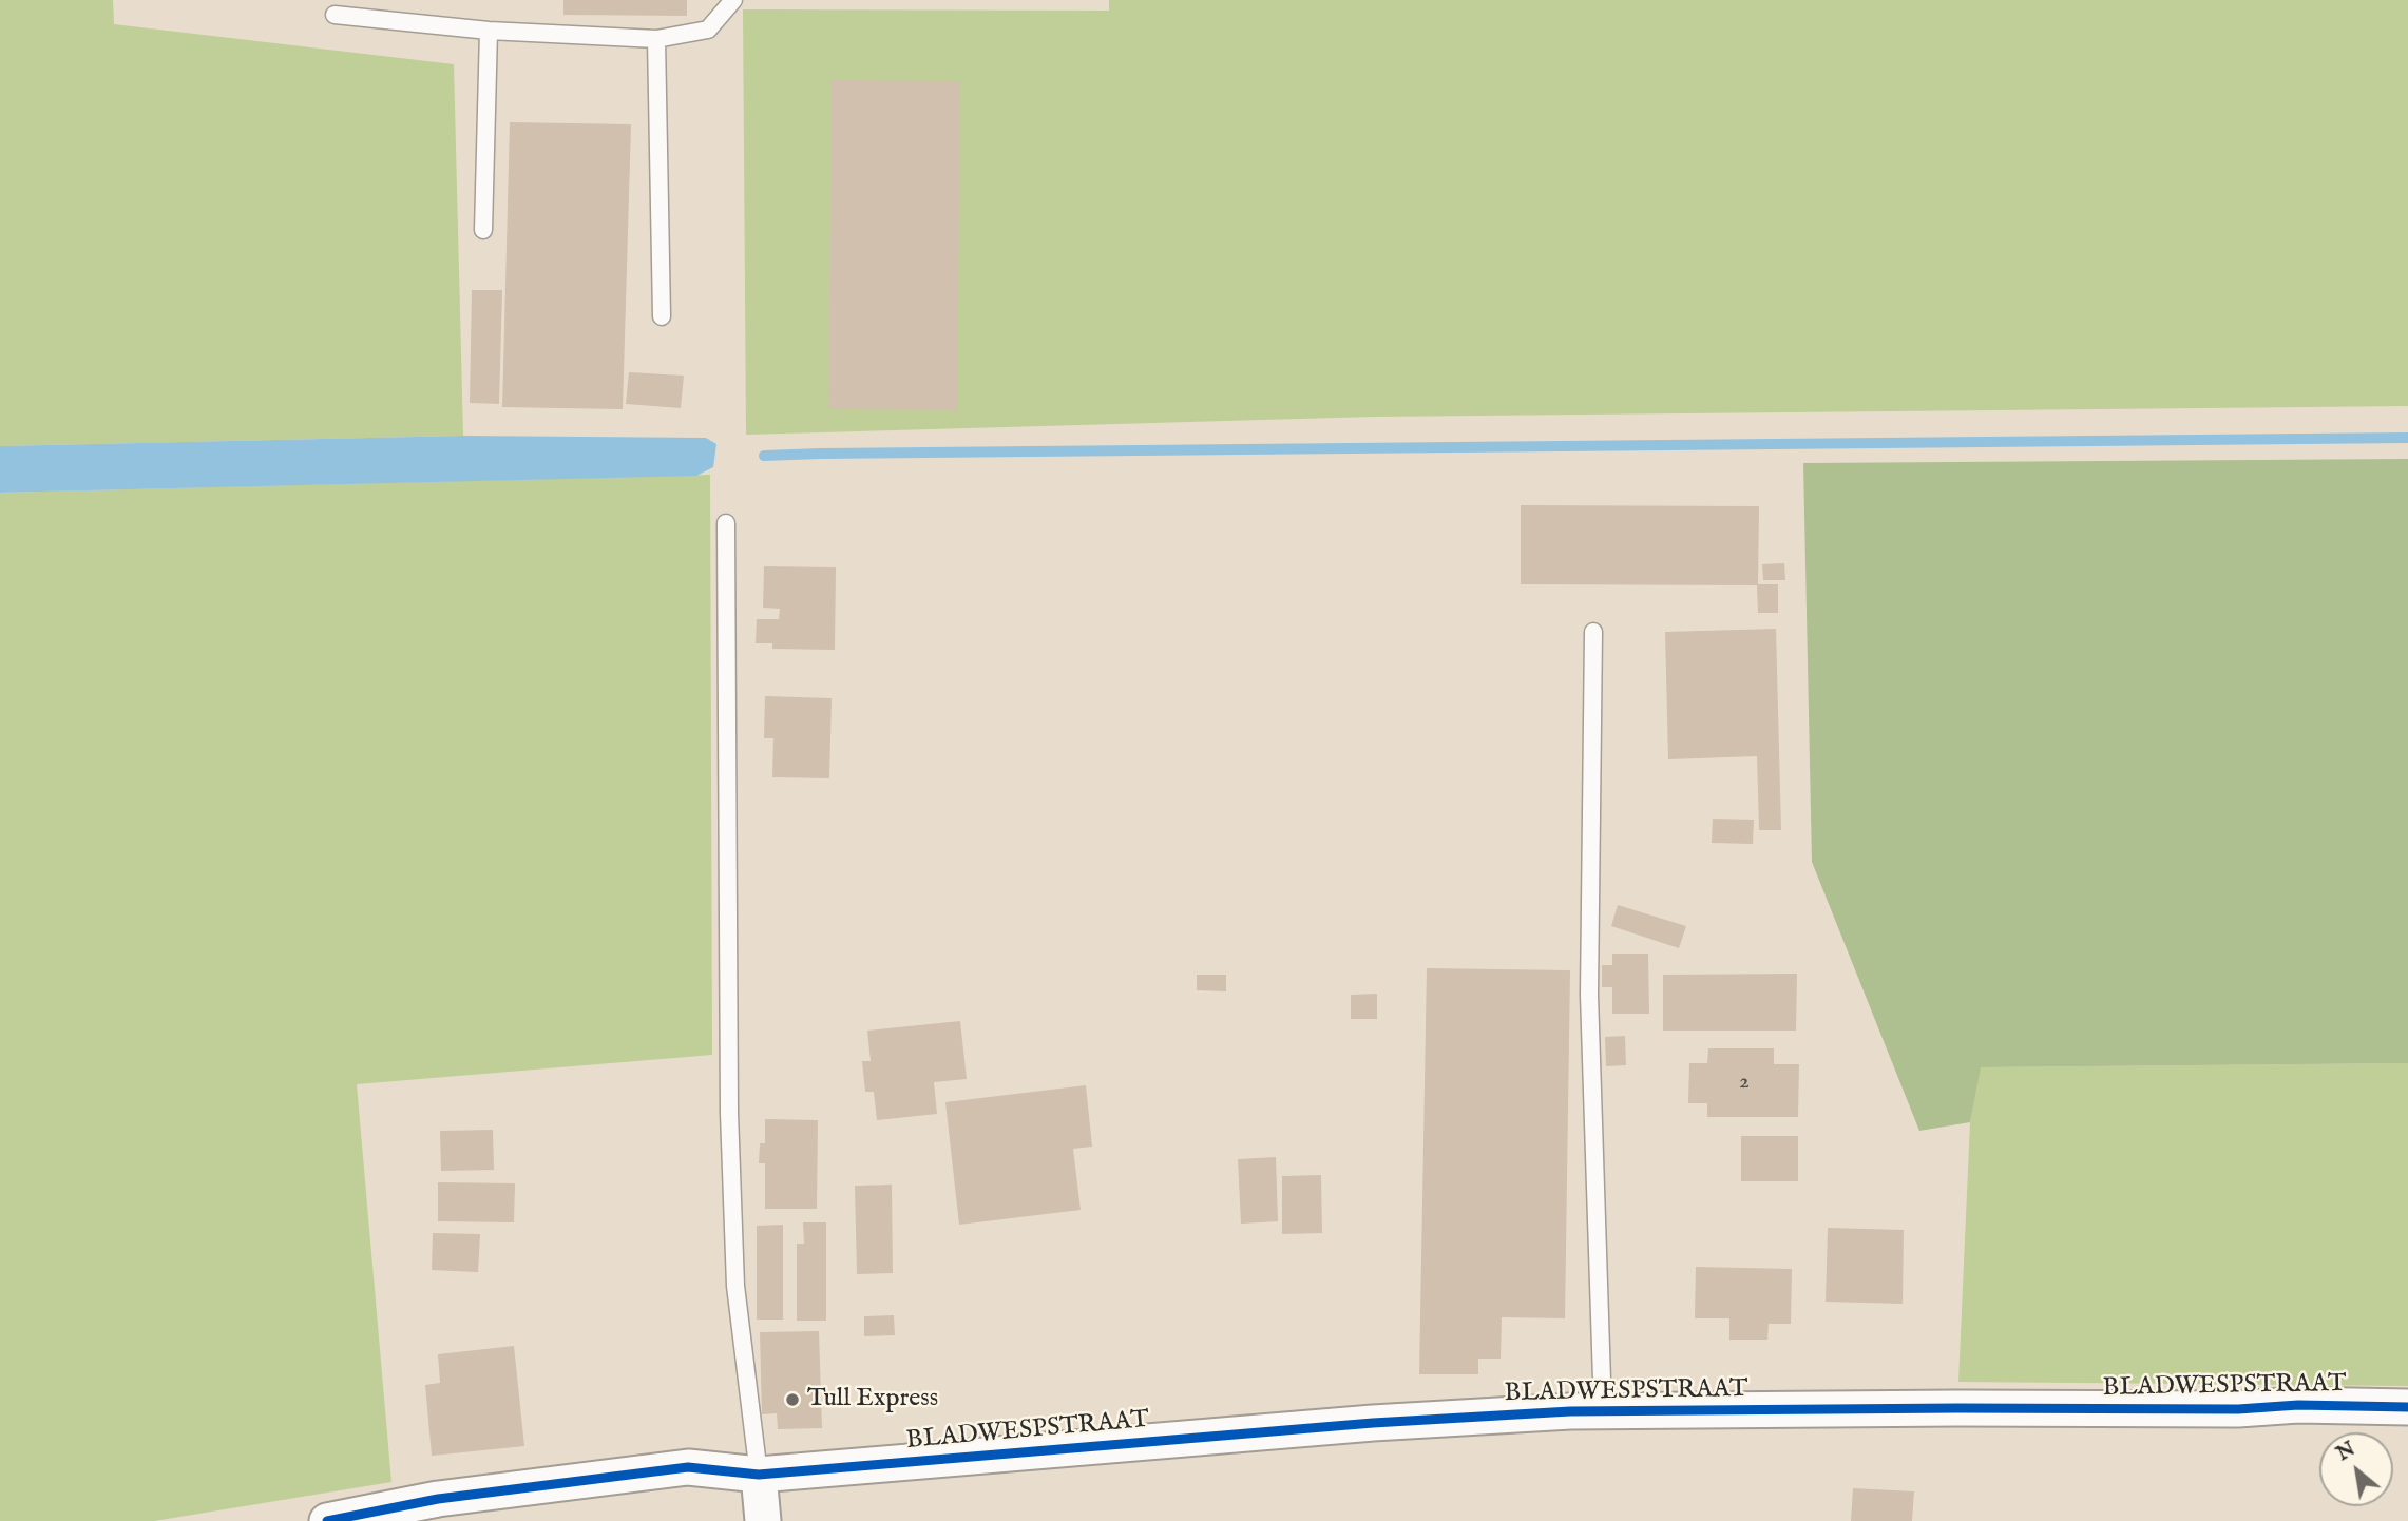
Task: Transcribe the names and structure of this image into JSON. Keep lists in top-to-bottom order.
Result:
{
  "streets": {
    "street": ["BLADWESPSTRAAT"]
  },
  "places": ["Tull Express"],
  "house_numbers": ["2"],
  "north": "top left"
}
